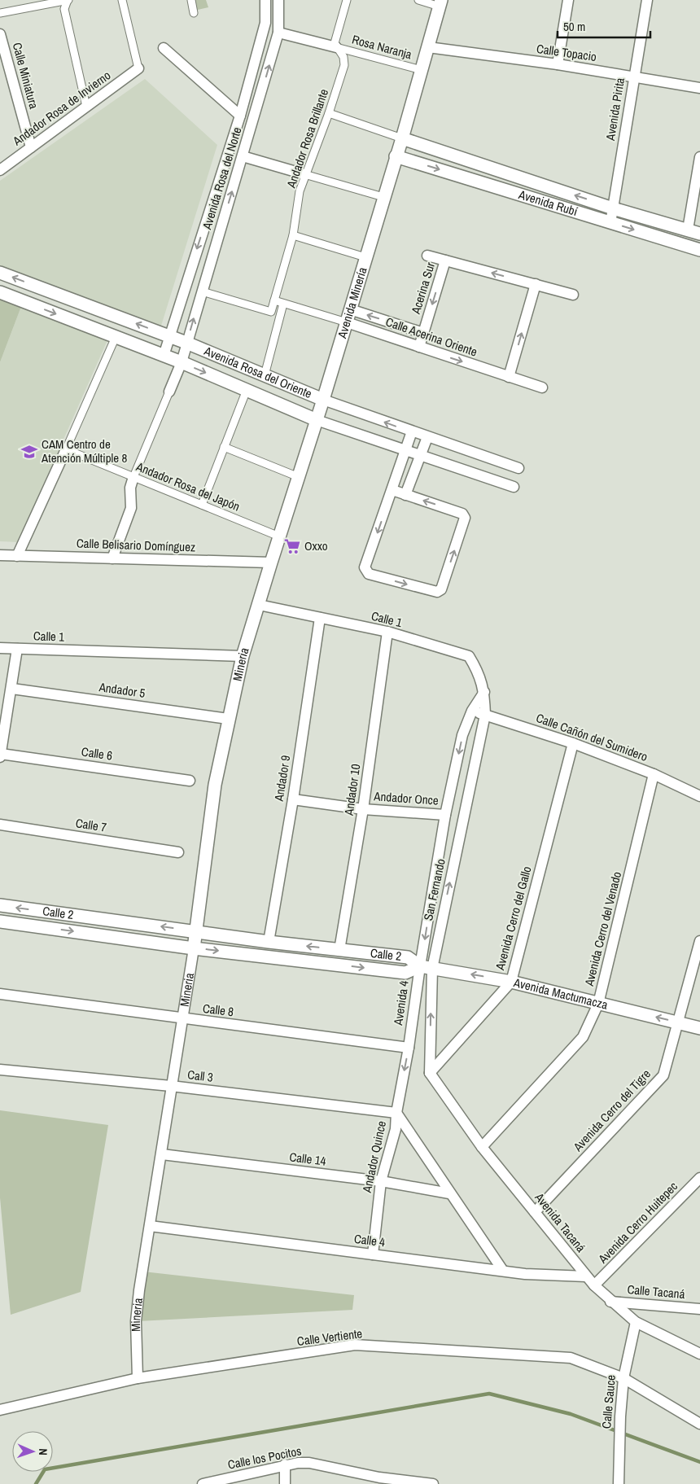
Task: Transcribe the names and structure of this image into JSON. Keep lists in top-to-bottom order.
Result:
{
  "streets": {
    "street": [
      "Rosa Naranja",
      "Calle Topacio",
      "Calle Miniatura",
      "Andador Rosa de Invierno",
      "Avenida Pirita",
      "Andador Rosa Brillante",
      "Avenida Rosa del Norte",
      "Avenida Rubí",
      "Acerina Sur",
      "Avenida Minería",
      "Calle Acerina Oriente",
      "Avenida Rosa del Oriente",
      "Andador Rosa del Japón",
      "Calle Belisario Domínguez",
      "Calle 1",
      "Mineria",
      "Andador 5",
      "Calle Cañón del Sumidero",
      "Calle 6",
      "Andador 9",
      "Andador 10",
      "Andador Once",
      "Calle 7",
      "San Fernando",
      "Calle 2",
      "Avenida Cerro del Gallo",
      "Avenida Cerro del Venado",
      "Avenida Mactumacza",
      "Avenida 4",
      "Calle 8",
      "Call 3",
      "Avenida Cerro del Tigre",
      "Andador Quince",
      "Calle 14",
      "Avenida Tacaná",
      "Avenida Cerro Huitepec",
      "Calle 4",
      "Calle Tacaná",
      "Calle Vertiente",
      "Calle Sauce",
      "Calle los Pocitos"
    ]
  },
  "crossings": [
    ["Rosa Naranja", "Andador Rosa Brillante"],
    ["Rosa Naranja", "Avenida Minería"],
    ["Calle Topacio", "Avenida Pirita"],
    ["Calle Topacio", "Avenida Minería"],
    ["Calle Miniatura", "Andador Rosa de Invierno"],
    ["Avenida Pirita", "Avenida Rubí"],
    ["Andador Rosa Brillante", "Avenida Rosa del Norte"],
    ["Avenida Rosa del Norte", "Avenida Rosa del Oriente"],
    ["Avenida Rubí", "Avenida Minería"],
    ["Acerina Sur", "Calle Acerina Oriente"],
    ["Avenida Minería", "Calle Acerina Oriente"],
    ["Avenida Minería", "Avenida Rosa del Oriente"],
    ["Avenida Minería", "Andador Rosa del Japón"],
    ["Avenida Minería", "Calle Belisario Domínguez"],
    ["Avenida Minería", "Calle 1"],
    ["Avenida Minería", "Mineria"],
    ["Calle 1", "Mineria"],
    ["Calle 1", "Calle Cañón del Sumidero"],
    ["Calle 1", "Andador 9"],
    ["Calle 1", "Andador 10"],
    ["Calle 1", "San Fernando"],
    ["Mineria", "Andador 5"],
    ["Mineria", "Calle 2"],
    ["Mineria", "Calle 8"],
    ["Mineria", "Call 3"],
    ["Mineria", "Calle 14"],
    ["Mineria", "Calle 4"],
    ["Mineria", "Calle Vertiente"],
    ["Calle Cañón del Sumidero", "San Fernando"],
    ["Calle Cañón del Sumidero", "Avenida Cerro del Gallo"],
    ["Calle Cañón del Sumidero", "Avenida Cerro del Venado"],
    ["Calle Cañón del Sumidero", "Avenida 4"],
    ["Andador 9", "Andador Once"],
    ["Andador 9", "Calle 2"],
    ["Andador 10", "Andador Once"],
    ["Andador 10", "Calle 2"],
    ["Andador Once", "Avenida 4"],
    ["San Fernando", "Calle 2"],
    ["San Fernando", "Avenida Cerro del Gallo"],
    ["San Fernando", "Avenida Mactumacza"],
    ["San Fernando", "Avenida 4"],
    ["San Fernando", "Avenida Tacaná"],
    ["Calle 2", "Avenida Mactumacza"],
    ["Calle 2", "Avenida 4"],
    ["Avenida Cerro del Gallo", "Avenida Mactumacza"],
    ["Avenida Cerro del Gallo", "Avenida Tacaná"],
    ["Avenida Cerro del Venado", "Avenida Mactumacza"],
    ["Avenida Cerro del Venado", "Avenida Tacaná"],
    ["Avenida Mactumacza", "Avenida 4"],
    ["Avenida Mactumacza", "Avenida Cerro del Tigre"],
    ["Avenida 4", "Calle 8"],
    ["Avenida 4", "Call 3"],
    ["Avenida 4", "Andador Quince"],
    ["Call 3", "Andador Quince"],
    ["Avenida Cerro del Tigre", "Avenida Tacaná"],
    ["Andador Quince", "Calle 14"],
    ["Andador Quince", "Calle 4"],
    ["Avenida Tacaná", "Avenida Cerro Huitepec"],
    ["Avenida Tacaná", "Calle 4"],
    ["Avenida Tacaná", "Calle Tacaná"],
    ["Avenida Tacaná", "Calle Sauce"],
    ["Calle Vertiente", "Calle Sauce"]
  ],
  "one_way": [
    "Acerina Sur",
    "San Fernando",
    "Avenida Mactumacza",
    "Avenida 4"
  ],
  "places": {
    "school or university": ["CAM Centro de Atención Múltiple 8"],
    "supermarket": ["Oxxo"]
  },
  "scale_bar": "50 m",
  "north": "right"
}
